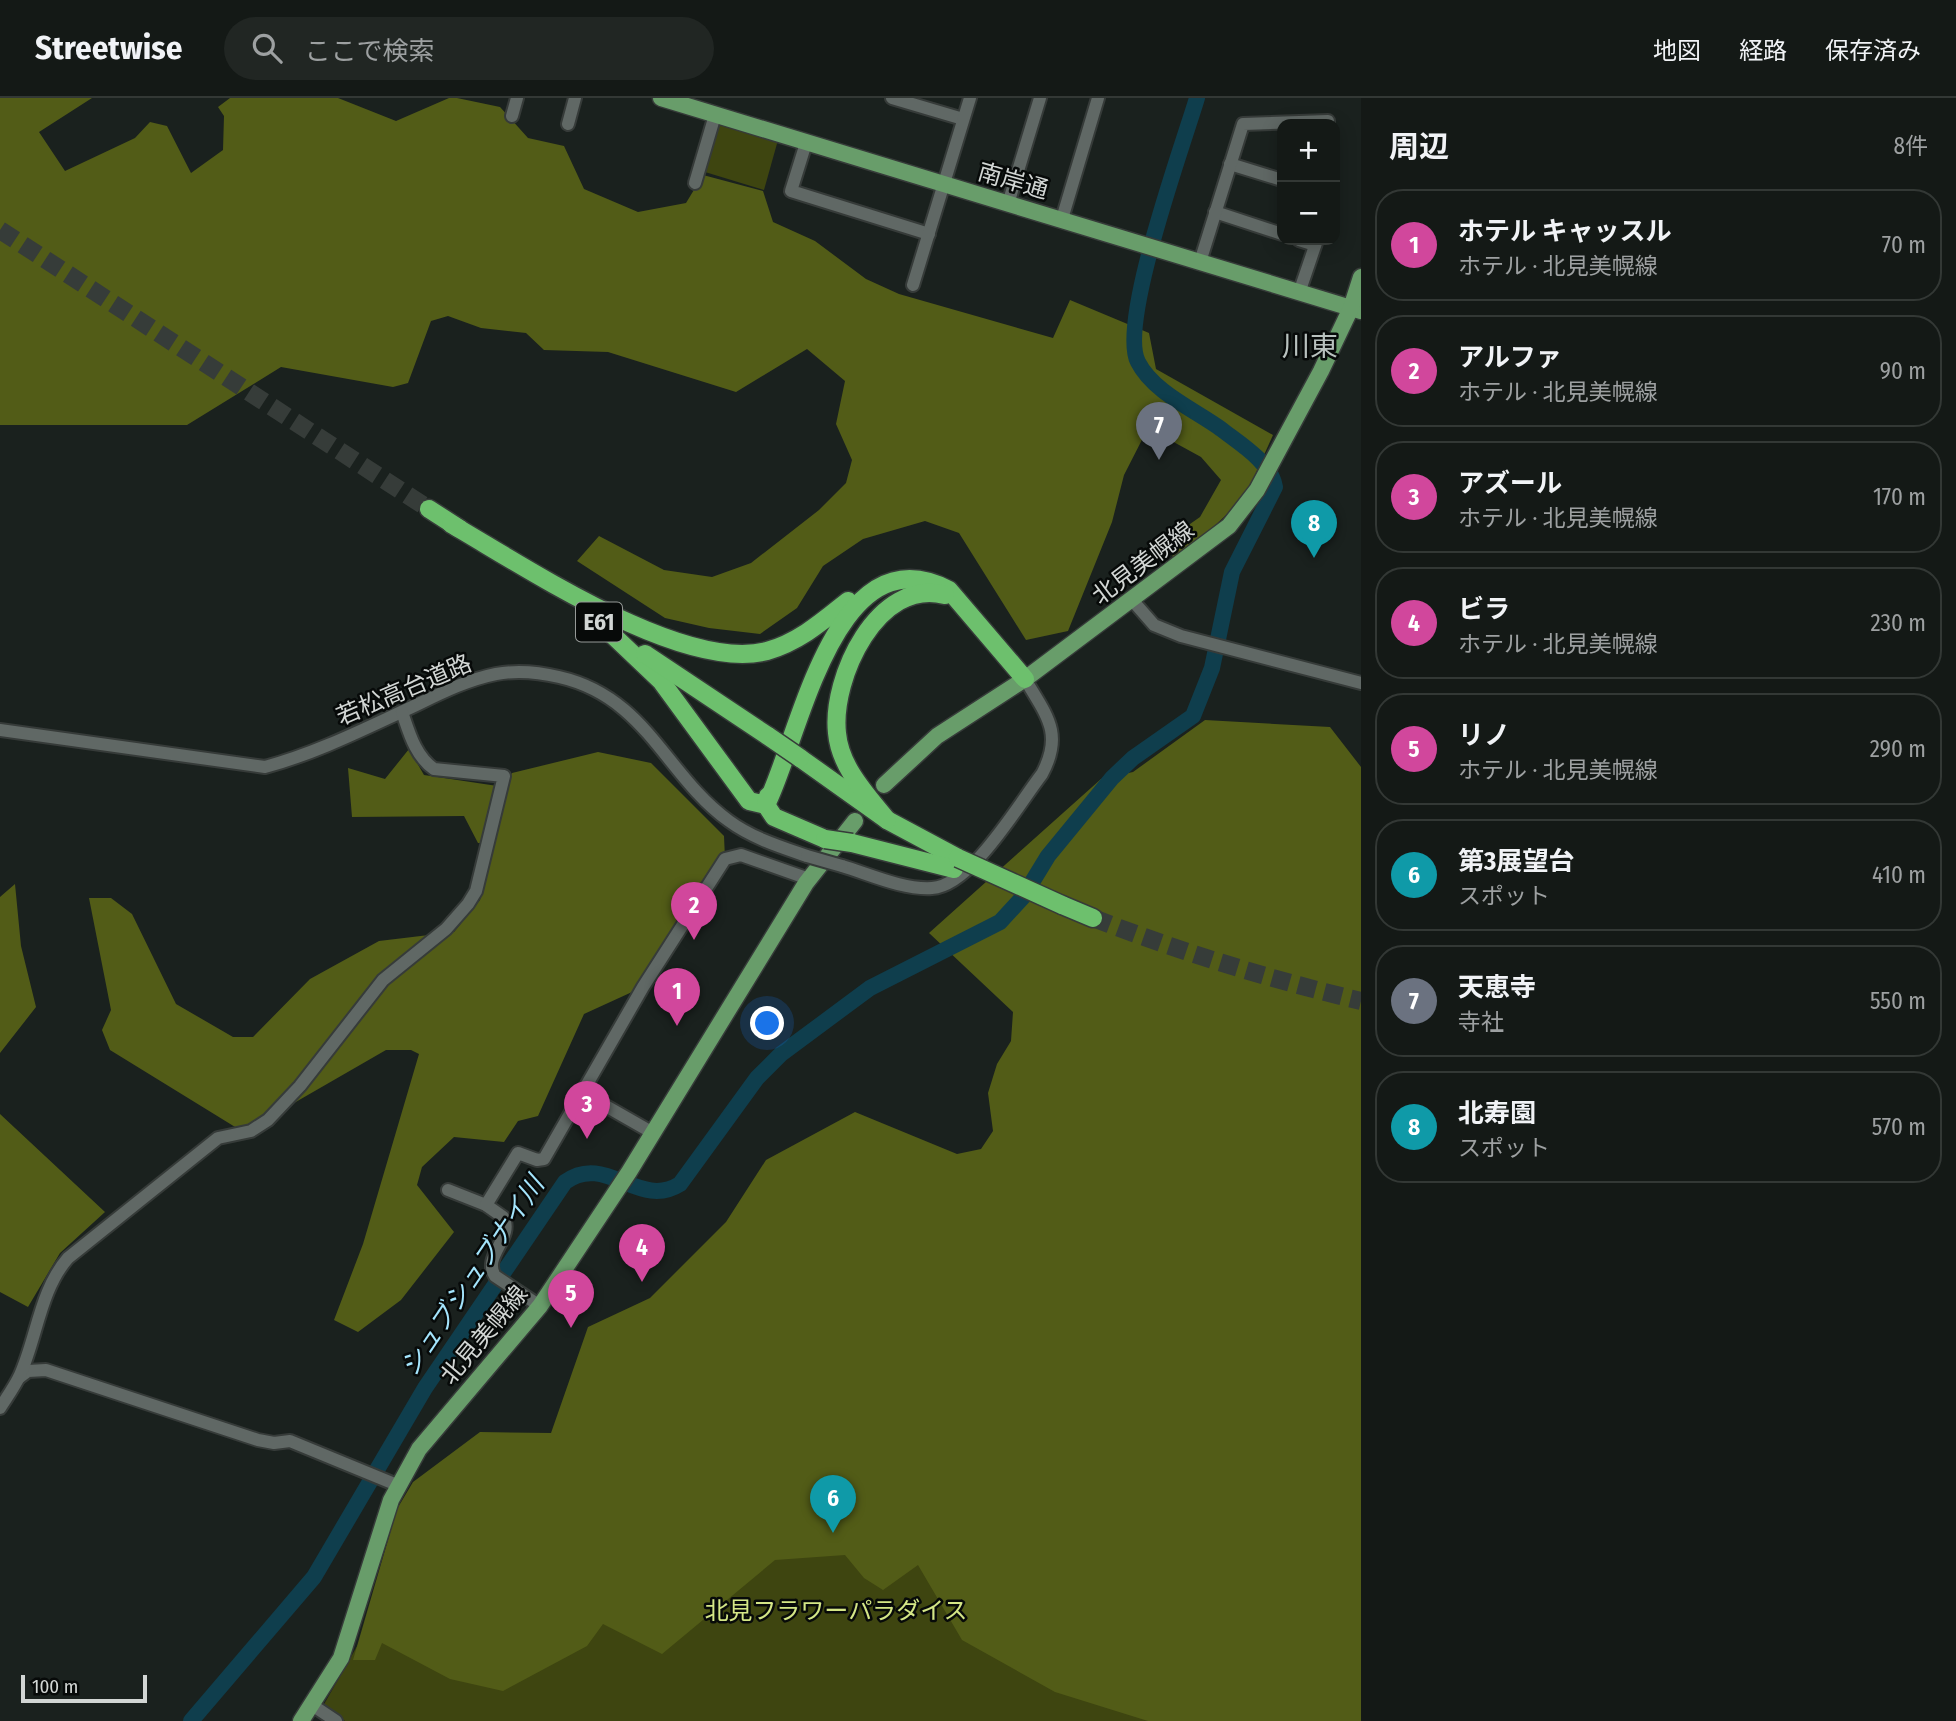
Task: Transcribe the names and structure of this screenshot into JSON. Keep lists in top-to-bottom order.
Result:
{
  "streets": {
    "highway": ["E61"],
    "main road": ["南岸通", "北見美幌線"],
    "street": ["若松高台道路"]
  },
  "crossings": [
    ["南岸通", "北見美幌線"],
    ["北見美幌線", "若松高台道路"]
  ],
  "districts": ["川東"],
  "water": ["シュブシュブナイ川"],
  "parks": ["北見フラワーパラダイス"],
  "scale_bar": "100 m",
  "page": {
    "header": "Streetwise",
    "search": "ここで検索",
    "nav": ["地図", "経路", "保存済み"],
    "heading": ["周辺", "8件"],
    "map_buttons": ["+", "−"],
    "list": [
      {
        "mark": "1",
        "name": "ホテル キャッスル",
        "note": "ホテル · 北見美幌線",
        "value": "70 m"
      },
      {
        "mark": "2",
        "name": "アルファ",
        "note": "ホテル · 北見美幌線",
        "value": "90 m"
      },
      {
        "mark": "3",
        "name": "アズール",
        "note": "ホテル · 北見美幌線",
        "value": "170 m"
      },
      {
        "mark": "4",
        "name": "ビラ",
        "note": "ホテル · 北見美幌線",
        "value": "230 m"
      },
      {
        "mark": "5",
        "name": "リノ",
        "note": "ホテル · 北見美幌線",
        "value": "290 m"
      },
      {
        "mark": "6",
        "name": "第3展望台",
        "note": "スポット",
        "value": "410 m"
      },
      {
        "mark": "7",
        "name": "天恵寺",
        "note": "寺社",
        "value": "550 m"
      },
      {
        "mark": "8",
        "name": "北寿園",
        "note": "スポット",
        "value": "570 m"
      }
    ],
    "pins": [
      "7",
      "8",
      "2",
      "1",
      "3",
      "4",
      "5",
      "6"
    ],
    "scale": "100 m"
  }
}
